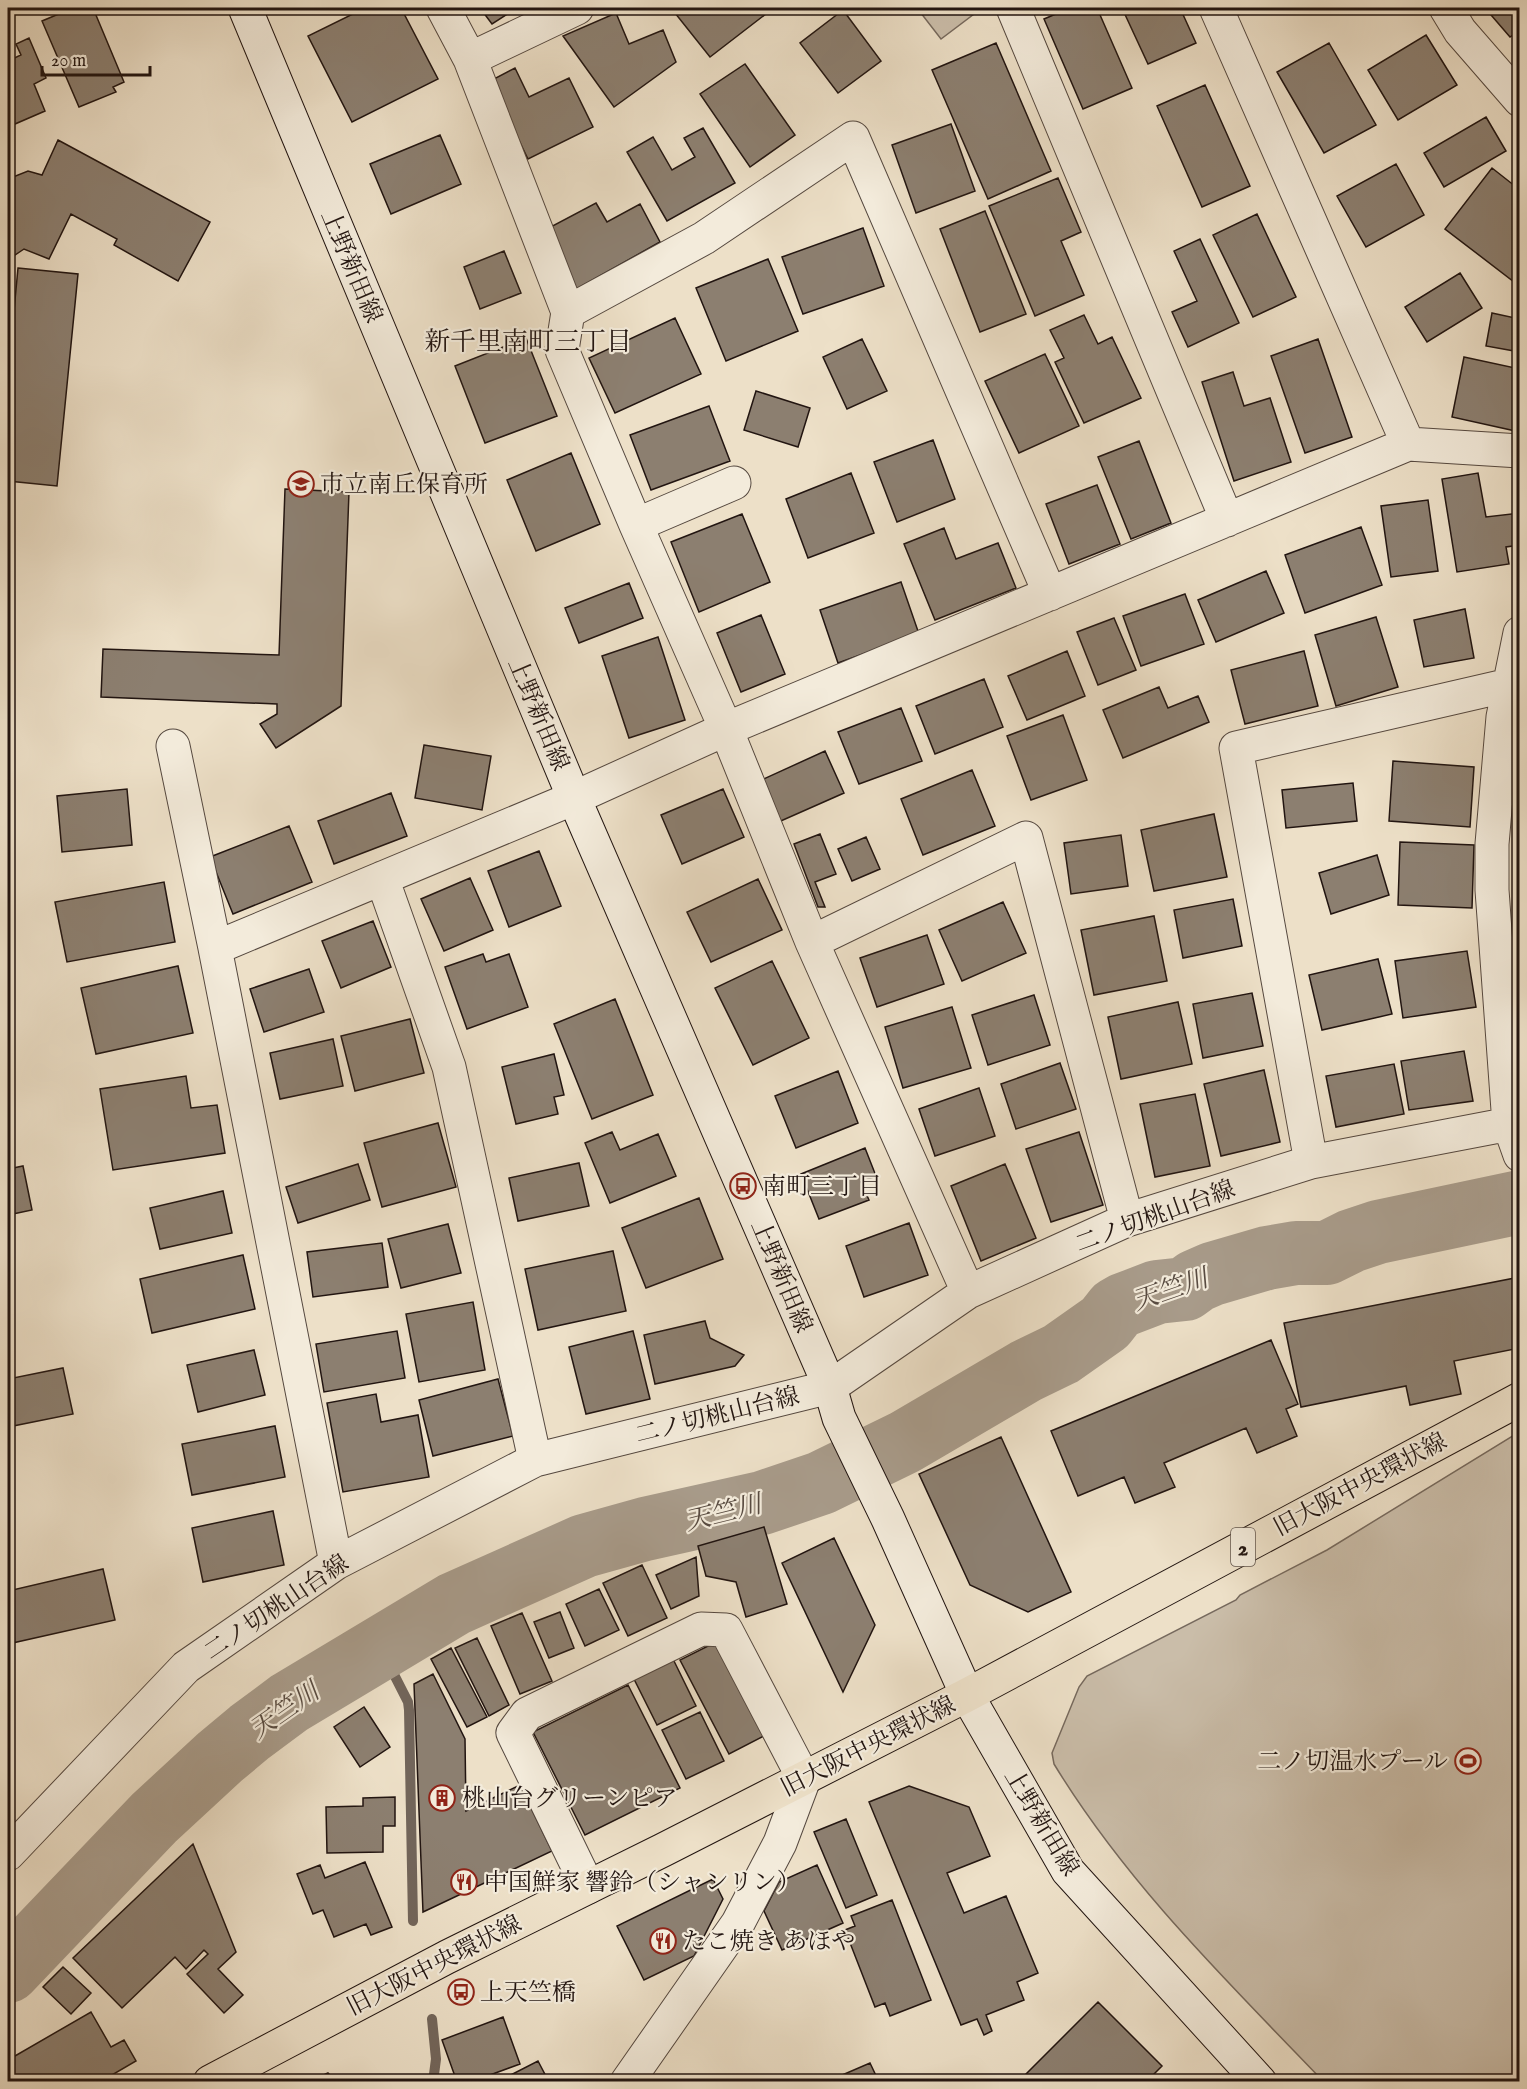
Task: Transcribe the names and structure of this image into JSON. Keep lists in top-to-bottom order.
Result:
{
  "streets": {
    "main road": ["旧大阪中央環状線", "2"],
    "street": ["上野新田線", "二ノ切桃山台線"]
  },
  "crossings": [
    ["上野新田線", "二ノ切桃山台線"],
    ["上野新田線", "旧大阪中央環状線"]
  ],
  "districts": ["新千里南町三丁目"],
  "water": ["天竺川"],
  "places": {
    "school or university": ["市立南丘保育所"],
    "bus stop": ["南町三丁目", "上天竺橋"],
    "sports": ["二ノ切温水プール"],
    "building": ["桃山台グリーンピア"],
    "restaurant": ["中国鮮家 響鈴（シャンリン）", "たこ焼き あほや"]
  },
  "scale_bar": "20 m"
}
